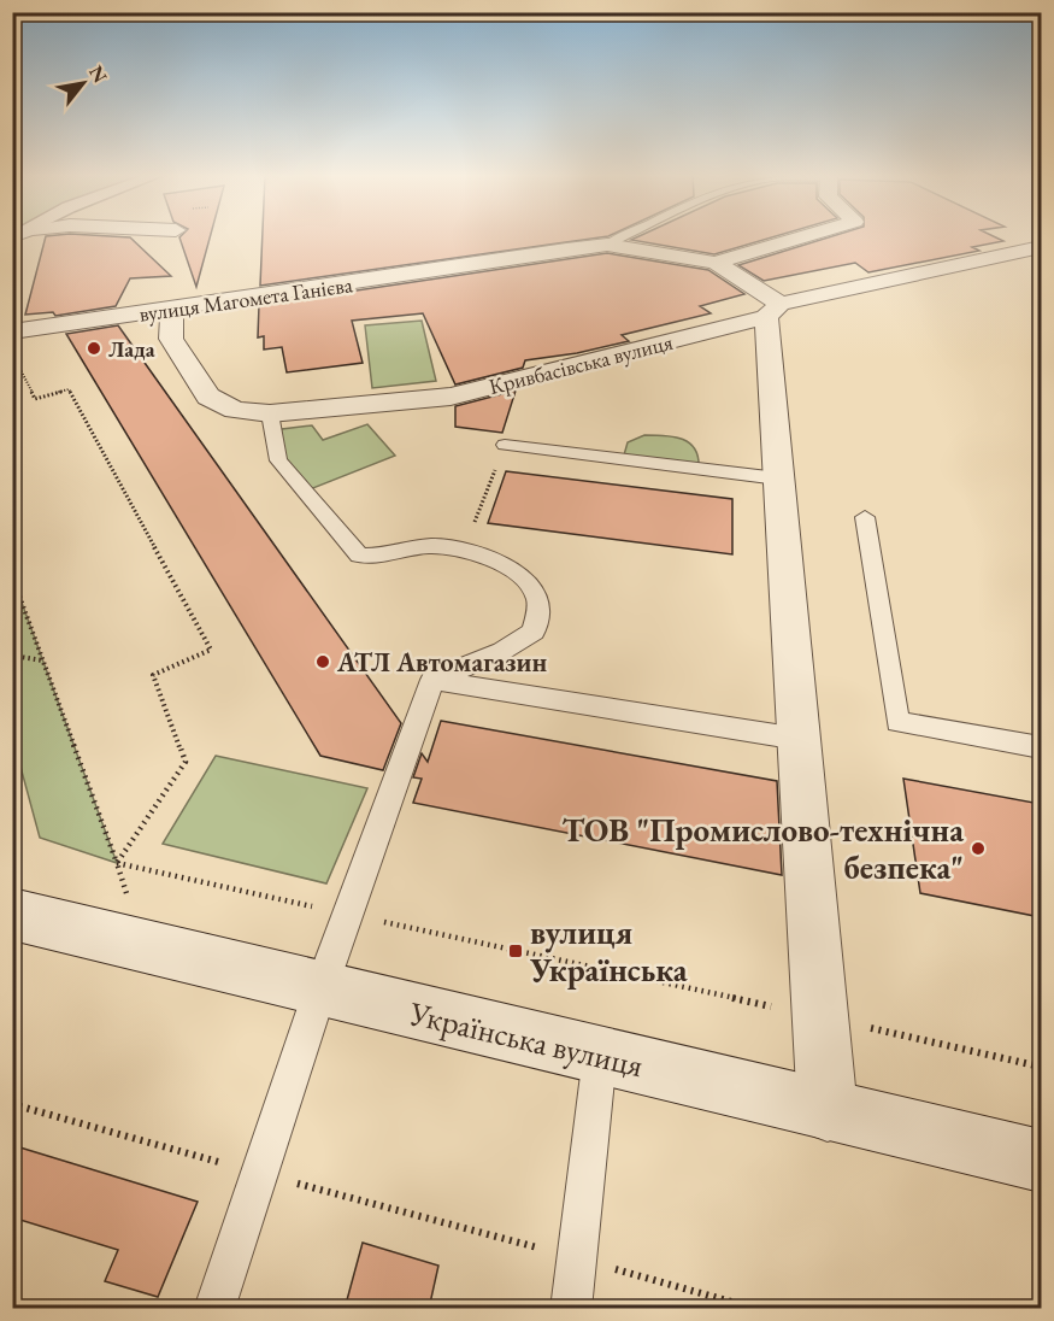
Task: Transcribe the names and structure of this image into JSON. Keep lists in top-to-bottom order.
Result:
{
  "streets": {
    "street": ["вулиця Магомета Ганієва", "Кривбасівська вулиця", "Українська вулиця"]
  },
  "crossings": [
    ["вулиця Магомета Ганієва", "Кривбасівська вулиця"]
  ],
  "places": {
    "other": ["Лада", "АТЛ Автомагазин", "ТОВ \"Промислово-технічна безпека\""],
    "transit": ["вулиця Українська"]
  },
  "north": "top right"
}
